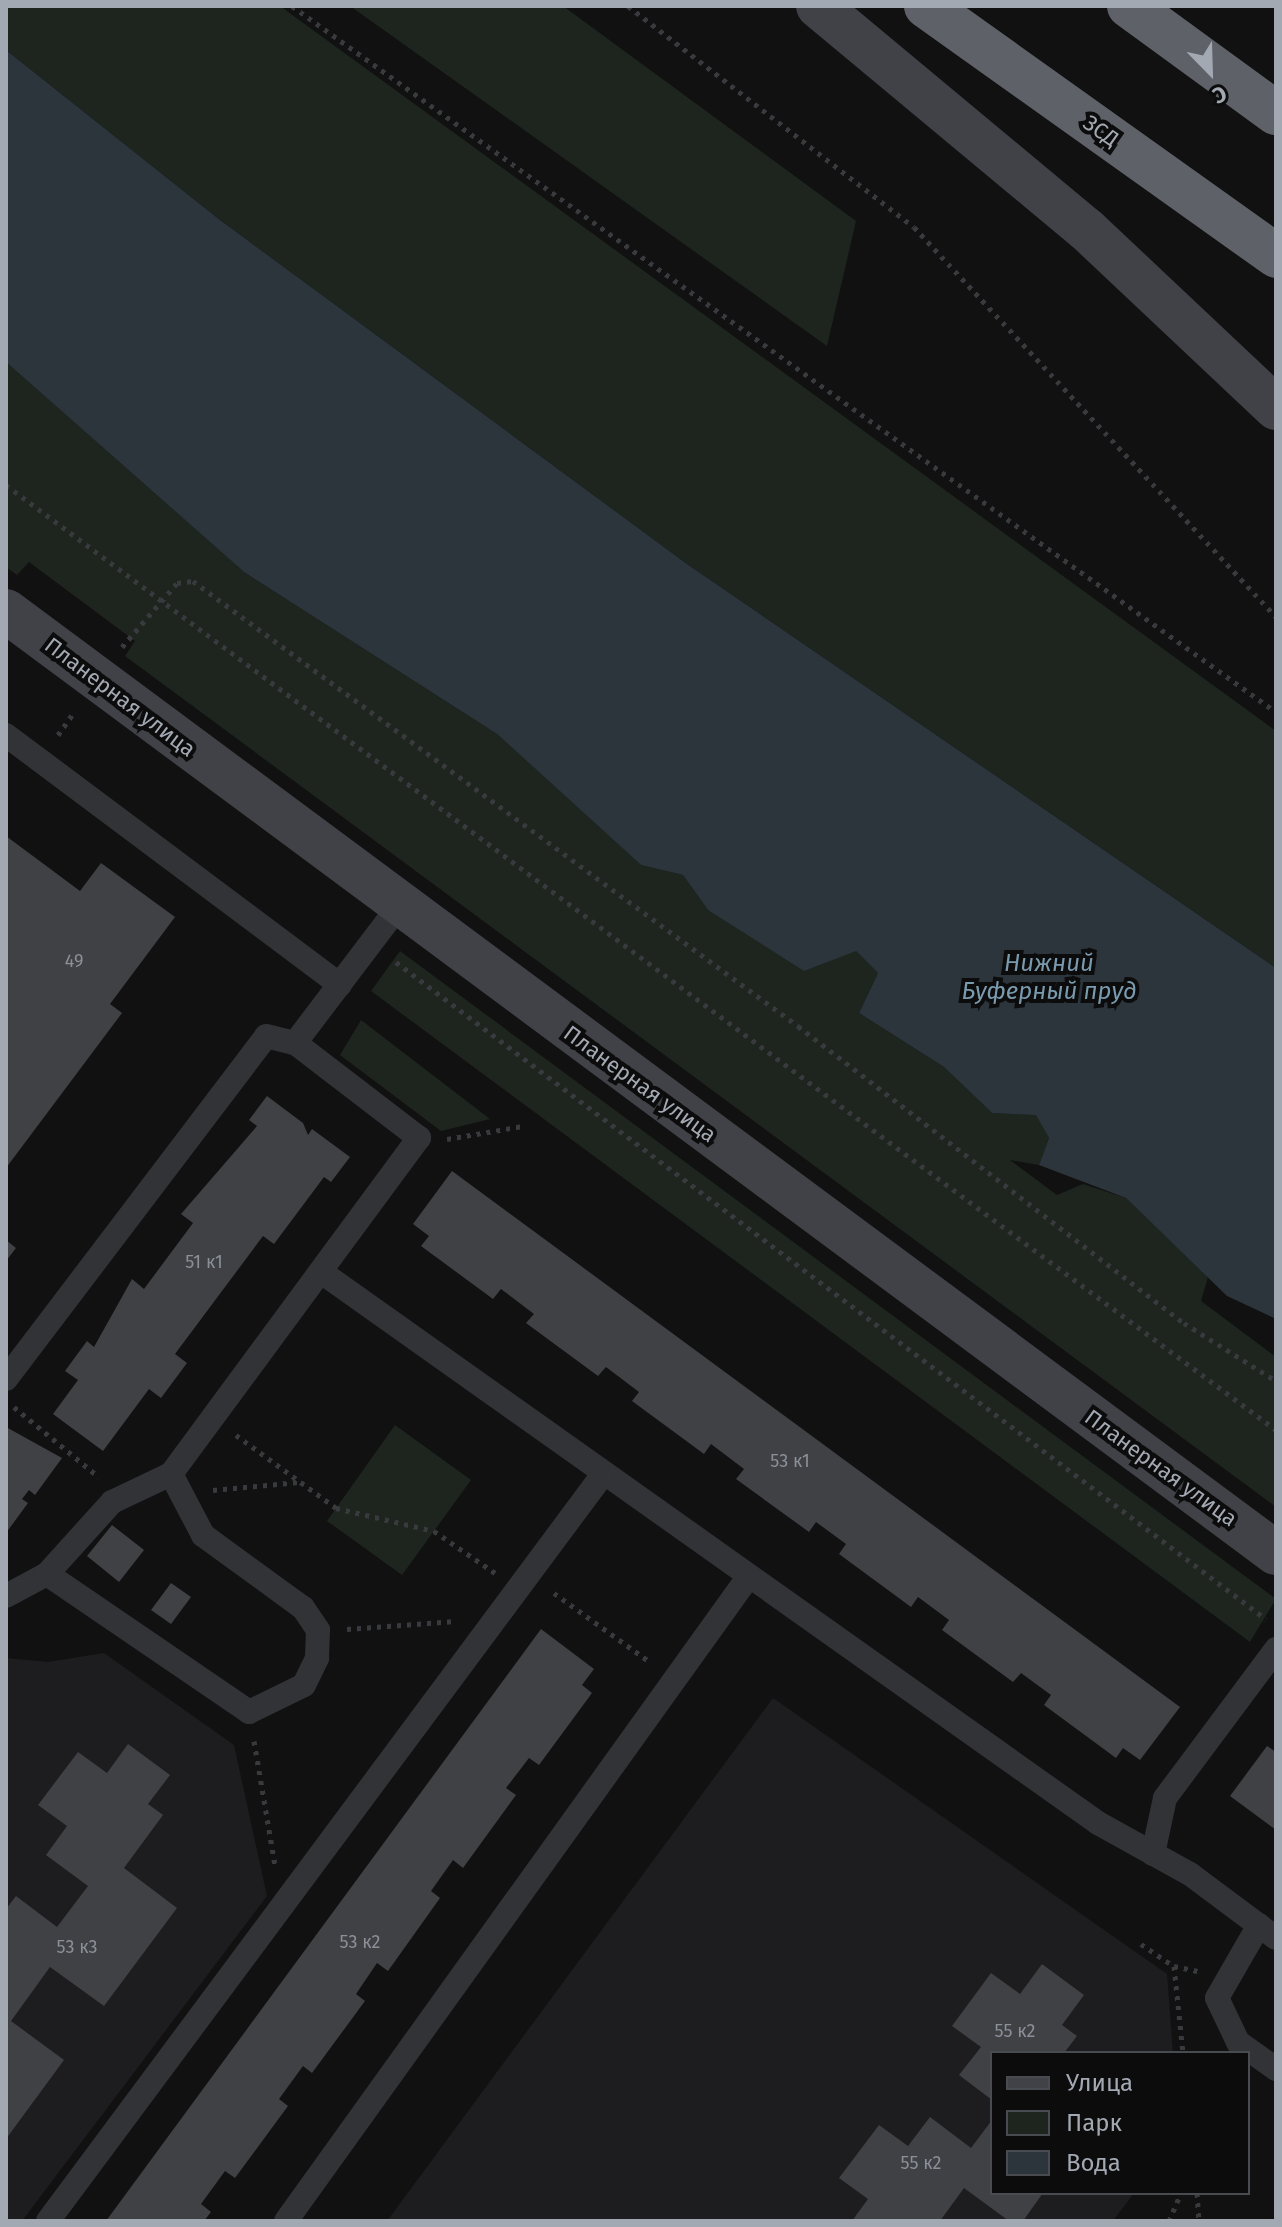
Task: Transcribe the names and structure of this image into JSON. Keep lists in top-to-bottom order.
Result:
{
  "streets": {
    "highway": ["ЗСД"],
    "street": ["Планерная улица"]
  },
  "water": ["Нижний Буферный пруд"],
  "house_numbers": [
    "49",
    "51 к1",
    "53 к1",
    "53 к2",
    "53 к3",
    "55 к2",
    "55 к2"
  ],
  "legend": ["Улица", "Парк", "Вода"],
  "north": "bottom right"
}
